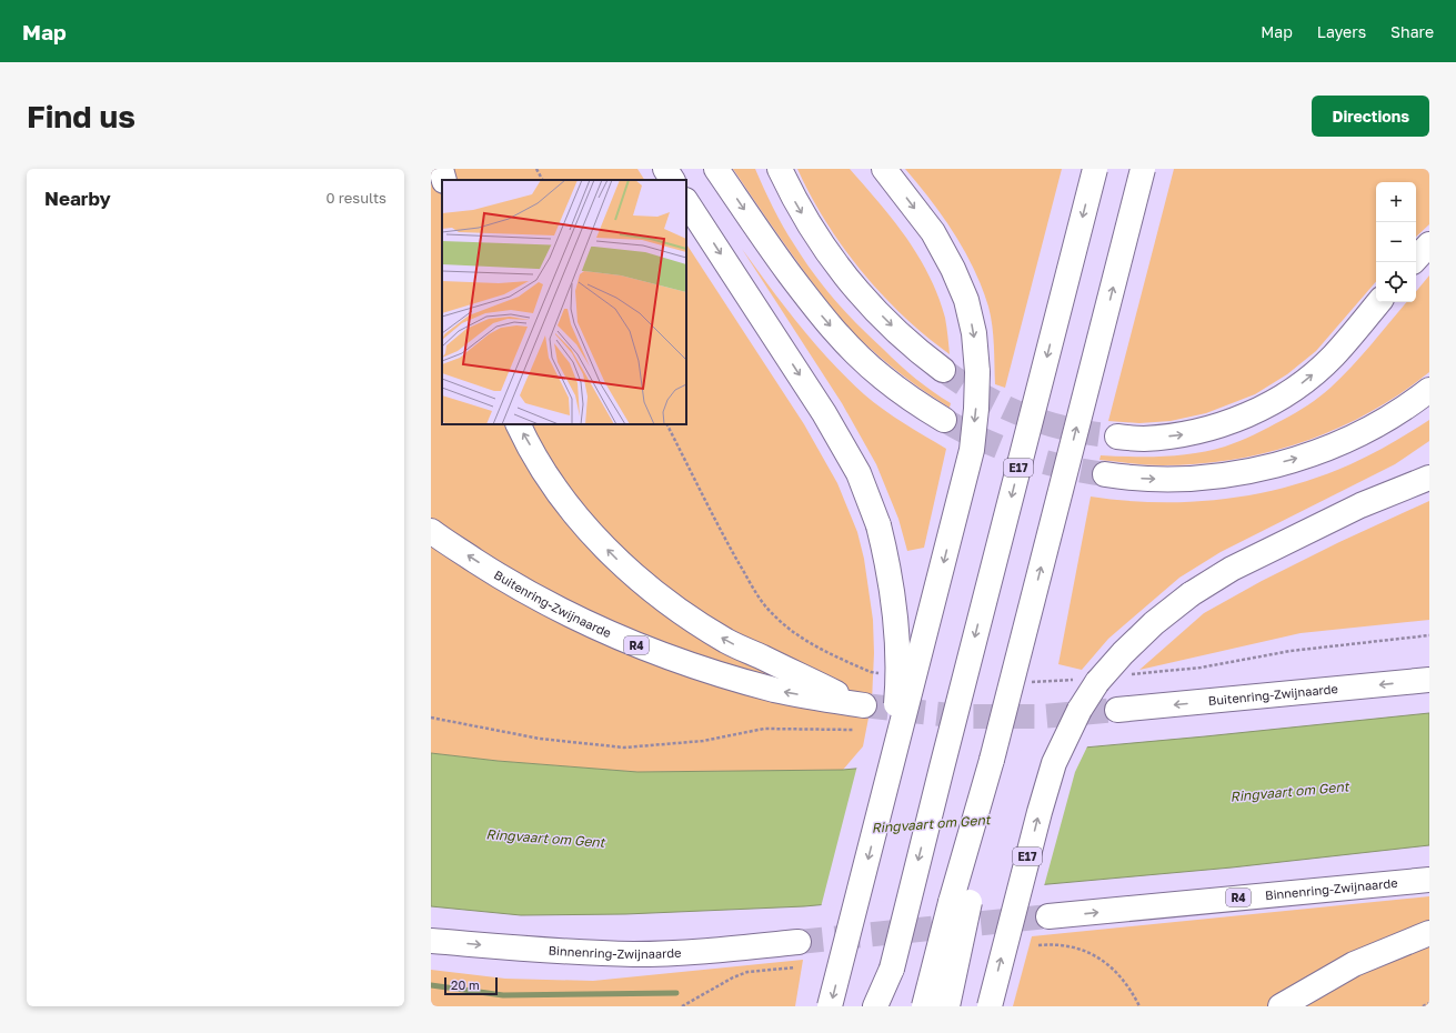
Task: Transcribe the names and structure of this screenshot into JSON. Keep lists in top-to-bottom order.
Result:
{
  "streets": {
    "highway": [
      "E17",
      "Buitenring-Zwijnaarde",
      "R4",
      "Binnenring-Zwijnaarde"
    ]
  },
  "one_way": ["Binnenring-Zwijnaarde"],
  "water": ["Ringvaart om Gent"],
  "scale_bar": "20 m",
  "page": {
    "header": "Map",
    "nav": ["Map", "Layers", "Share"],
    "buttons": "Directions",
    "title": "Find us",
    "heading": ["Nearby", "0 results"],
    "map_buttons": ["+", "−"],
    "scale": "20 m"
  }
}
